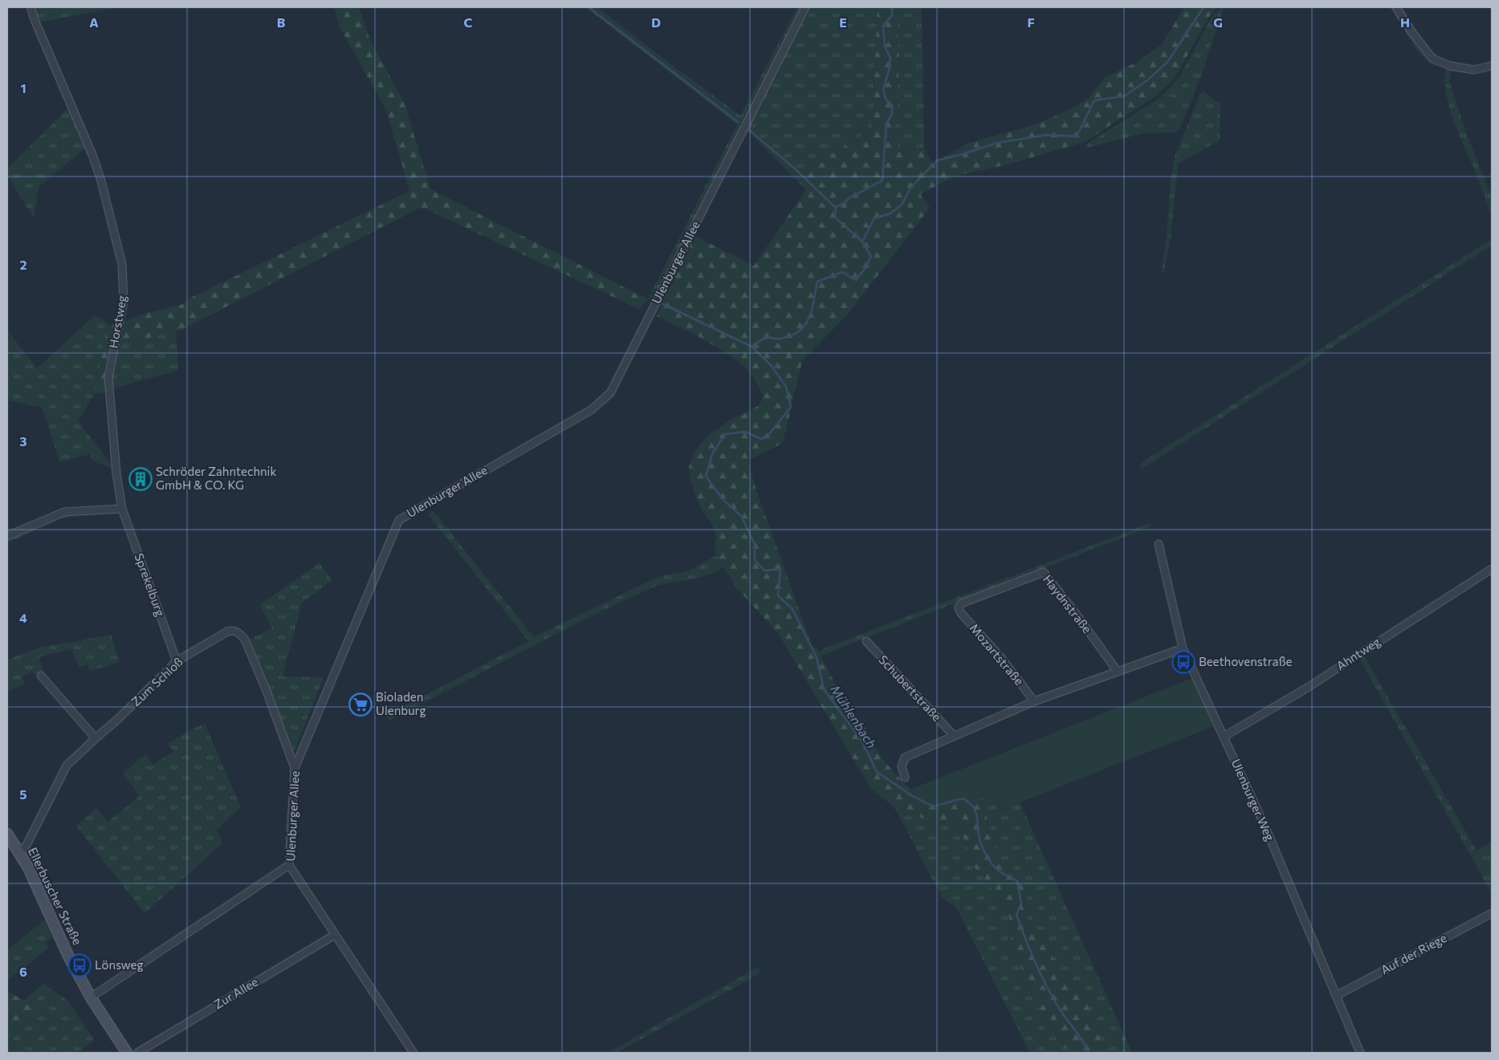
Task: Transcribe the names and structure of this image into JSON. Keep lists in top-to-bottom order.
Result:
{
  "streets": {
    "main road": ["Ellerbuscher Straße"],
    "street": [
      "Ulenburger Allee",
      "Horstweg",
      "Sprekelburg",
      "Haydnstraße",
      "Ahntweg",
      "Mozartstraße",
      "Zum Schloß",
      "Schubertstraße",
      "Ulenburger Weg",
      "Auf der Riege",
      "Zur Allee"
    ]
  },
  "crossings": [
    ["Ulenburger Allee", "Zum Schloß"],
    ["Ulenburger Allee", "Zur Allee"],
    ["Horstweg", "Sprekelburg"],
    ["Sprekelburg", "Zum Schloß"],
    ["Haydnstraße", "Mozartstraße"],
    ["Ahntweg", "Ulenburger Weg"],
    ["Zum Schloß", "Ellerbuscher Straße"],
    ["Ulenburger Weg", "Auf der Riege"]
  ],
  "water": ["Mühlenbach"],
  "places": {
    "building": ["Schröder Zahntechnik GmbH & CO. KG"],
    "bus stop": ["Beethovenstraße", "Lönsweg"],
    "supermarket": ["Bioladen Ulenburg"]
  },
  "grid": {
    "columns": [
      "A",
      "B",
      "C",
      "D",
      "E",
      "F",
      "G",
      "H"
    ],
    "rows": [
      "1",
      "2",
      "3",
      "4",
      "5",
      "6"
    ]
  }
}
